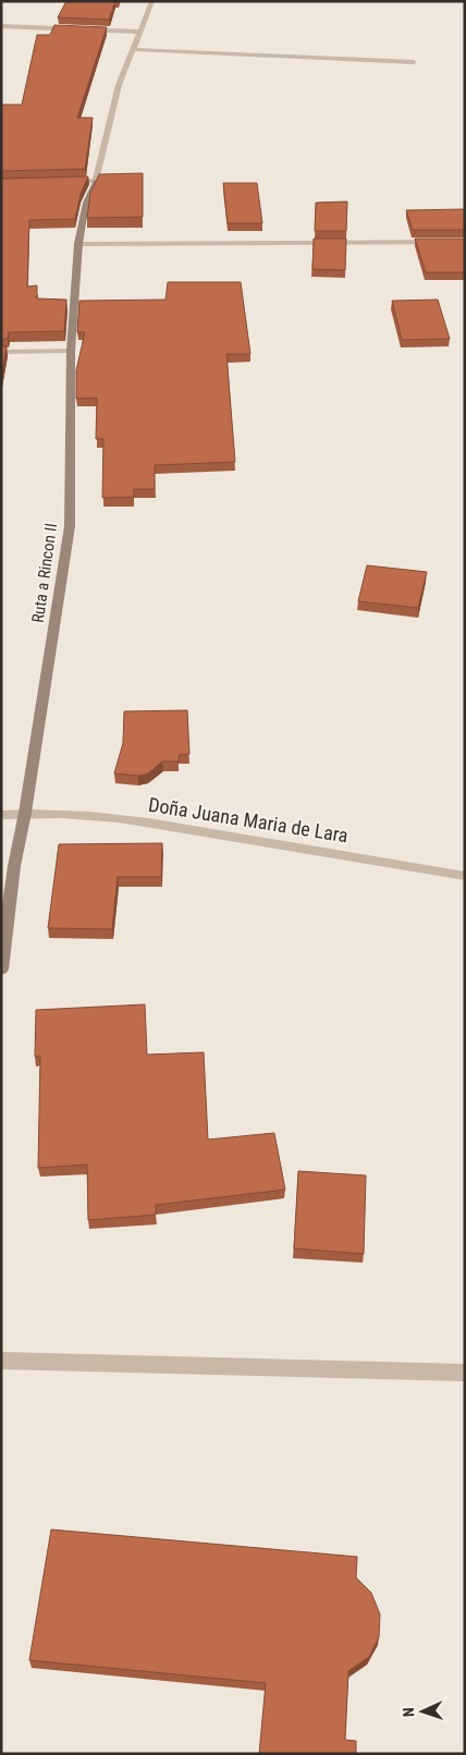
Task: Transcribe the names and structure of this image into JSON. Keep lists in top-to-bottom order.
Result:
{
  "streets": {
    "street": ["Ruta a Rincon II", "Doña Juana Maria de Lara"]
  },
  "crossings": [
    ["Ruta a Rincon II", "Doña Juana Maria de Lara"]
  ],
  "north": "left"
}
